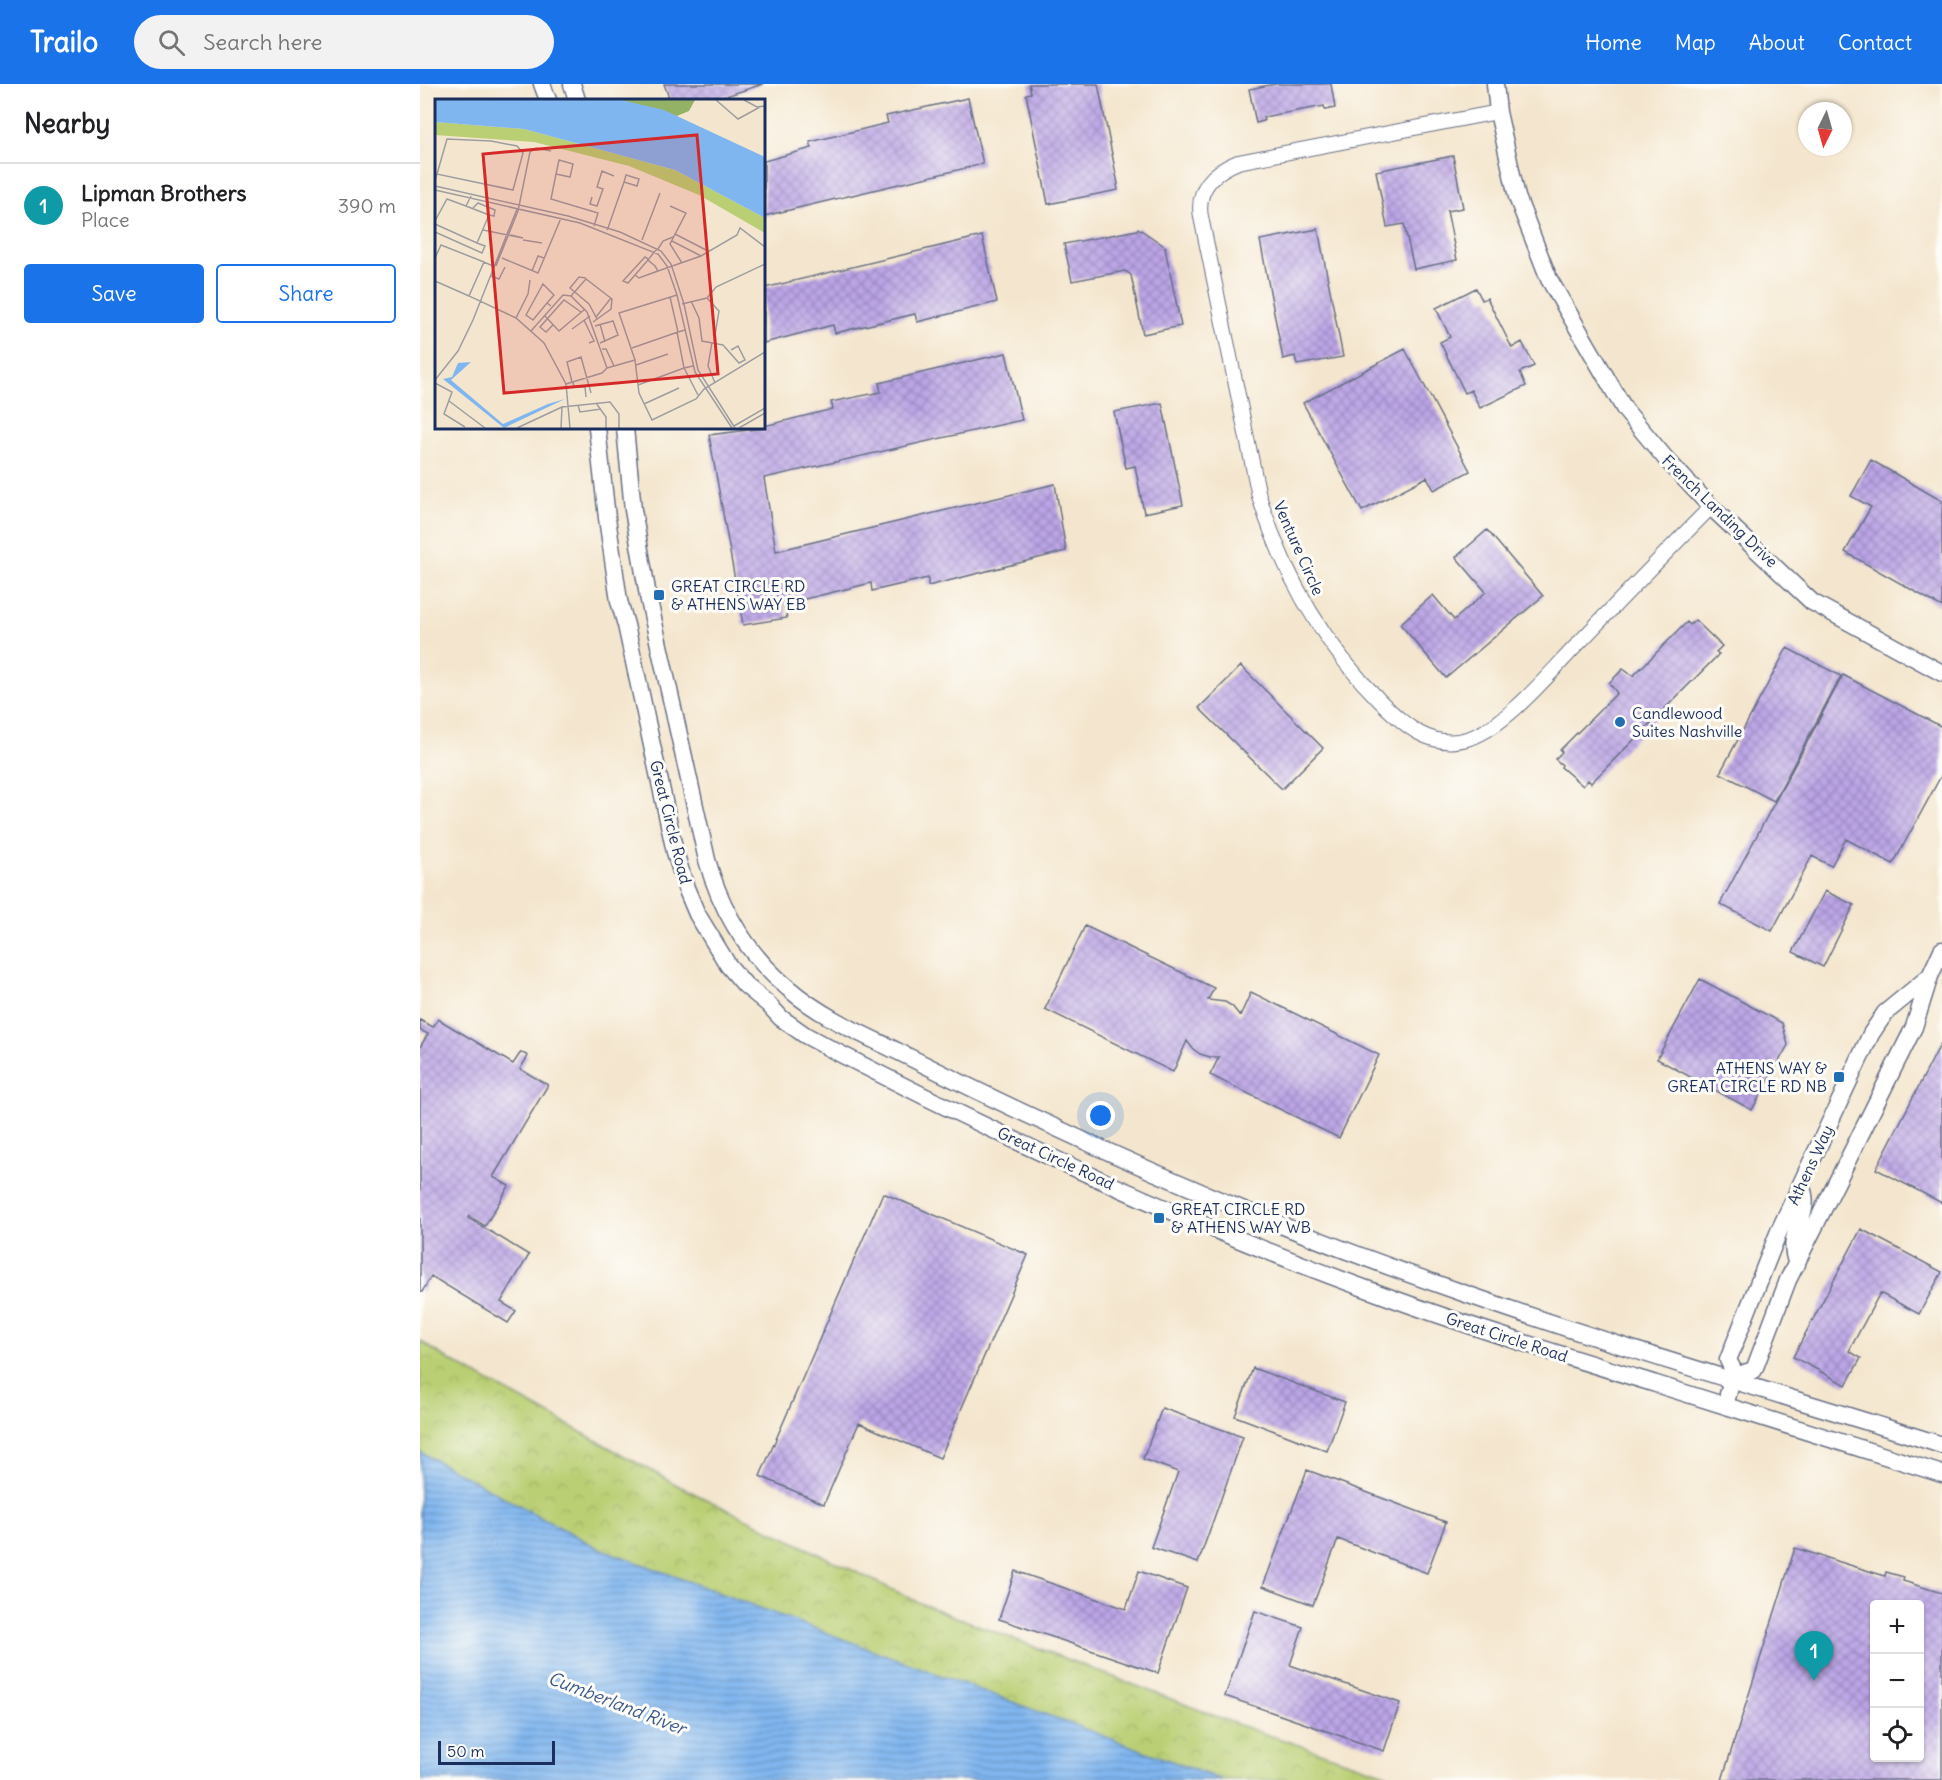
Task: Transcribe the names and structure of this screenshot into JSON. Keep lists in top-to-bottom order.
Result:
{
  "streets": {
    "street": [
      "French Landing Drive",
      "Venture Circle",
      "Great Circle Road",
      "Athens Way"
    ]
  },
  "crossings": [
    ["French Landing Drive", "Venture Circle"],
    ["Great Circle Road", "Athens Way"]
  ],
  "water": ["Cumberland River"],
  "places": {
    "transit": ["GREAT CIRCLE RD & ATHENS WAY EB", "ATHENS WAY & GREAT CIRCLE RD NB", "GREAT CIRCLE RD & ATHENS WAY WB"],
    "other": ["Candlewood Suites Nashville"]
  },
  "scale_bar": "50 m",
  "north": "bottom",
  "page": {
    "header": "Trailo",
    "search": "Search here",
    "nav": [
      "Home",
      "Map",
      "About",
      "Contact"
    ],
    "heading": "Nearby",
    "list": [
      {
        "mark": "1",
        "name": "Lipman Brothers",
        "note": "Place",
        "value": "390 m"
      }
    ],
    "buttons": ["Save", "Share"],
    "map_buttons": ["+", "−"],
    "pins": "1",
    "scale": "50 m"
  }
}
